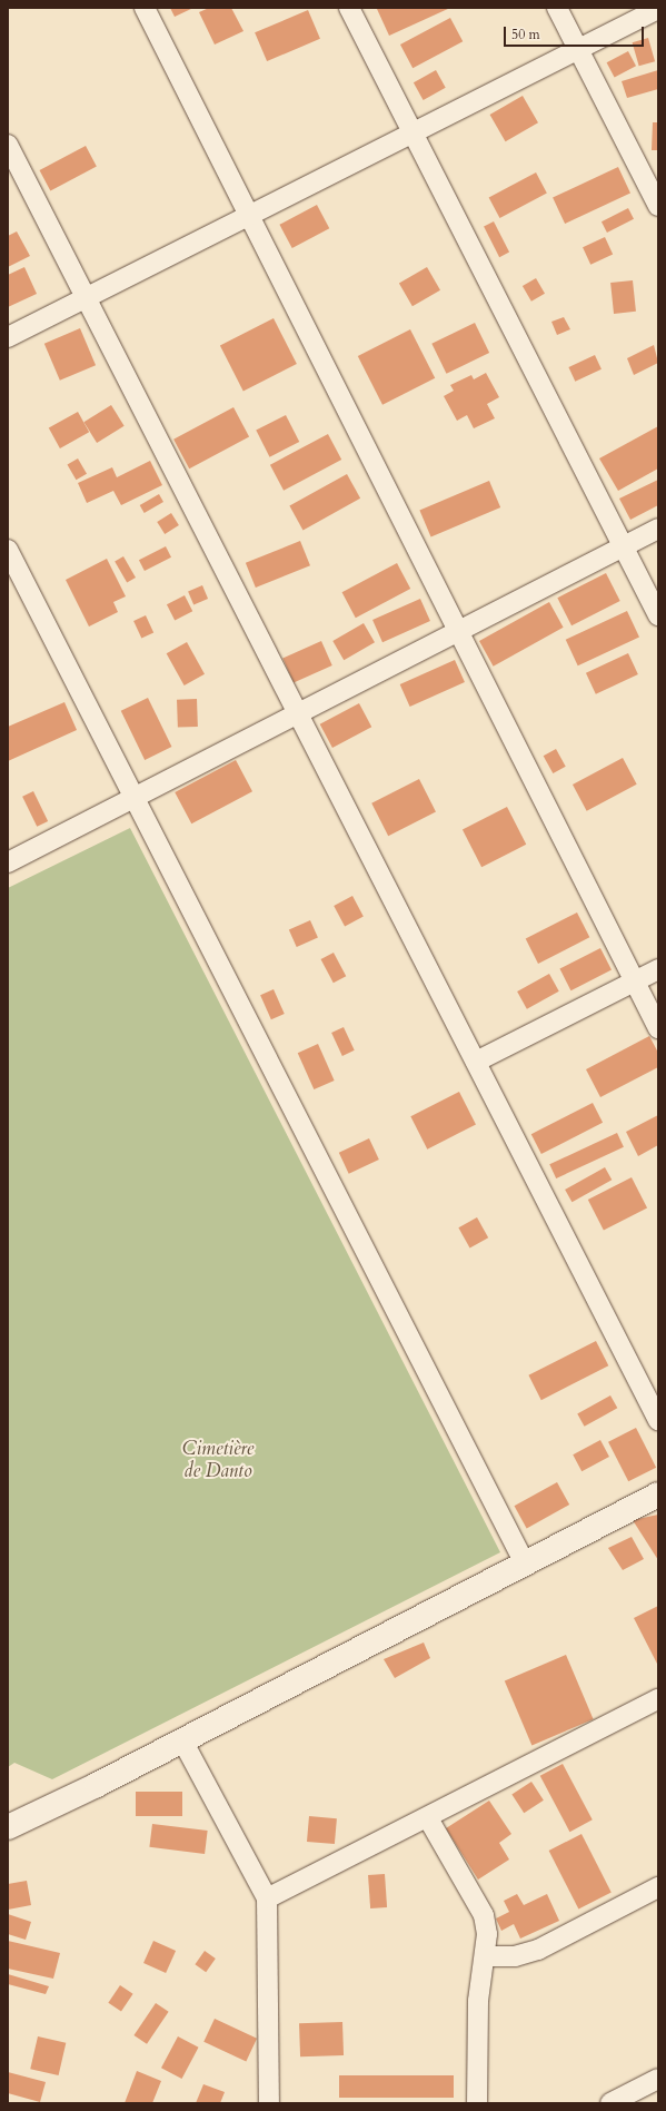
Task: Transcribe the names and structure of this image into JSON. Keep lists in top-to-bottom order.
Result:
{
  "parks": ["Cimetière de Danto"],
  "scale_bar": "50 m"
}
